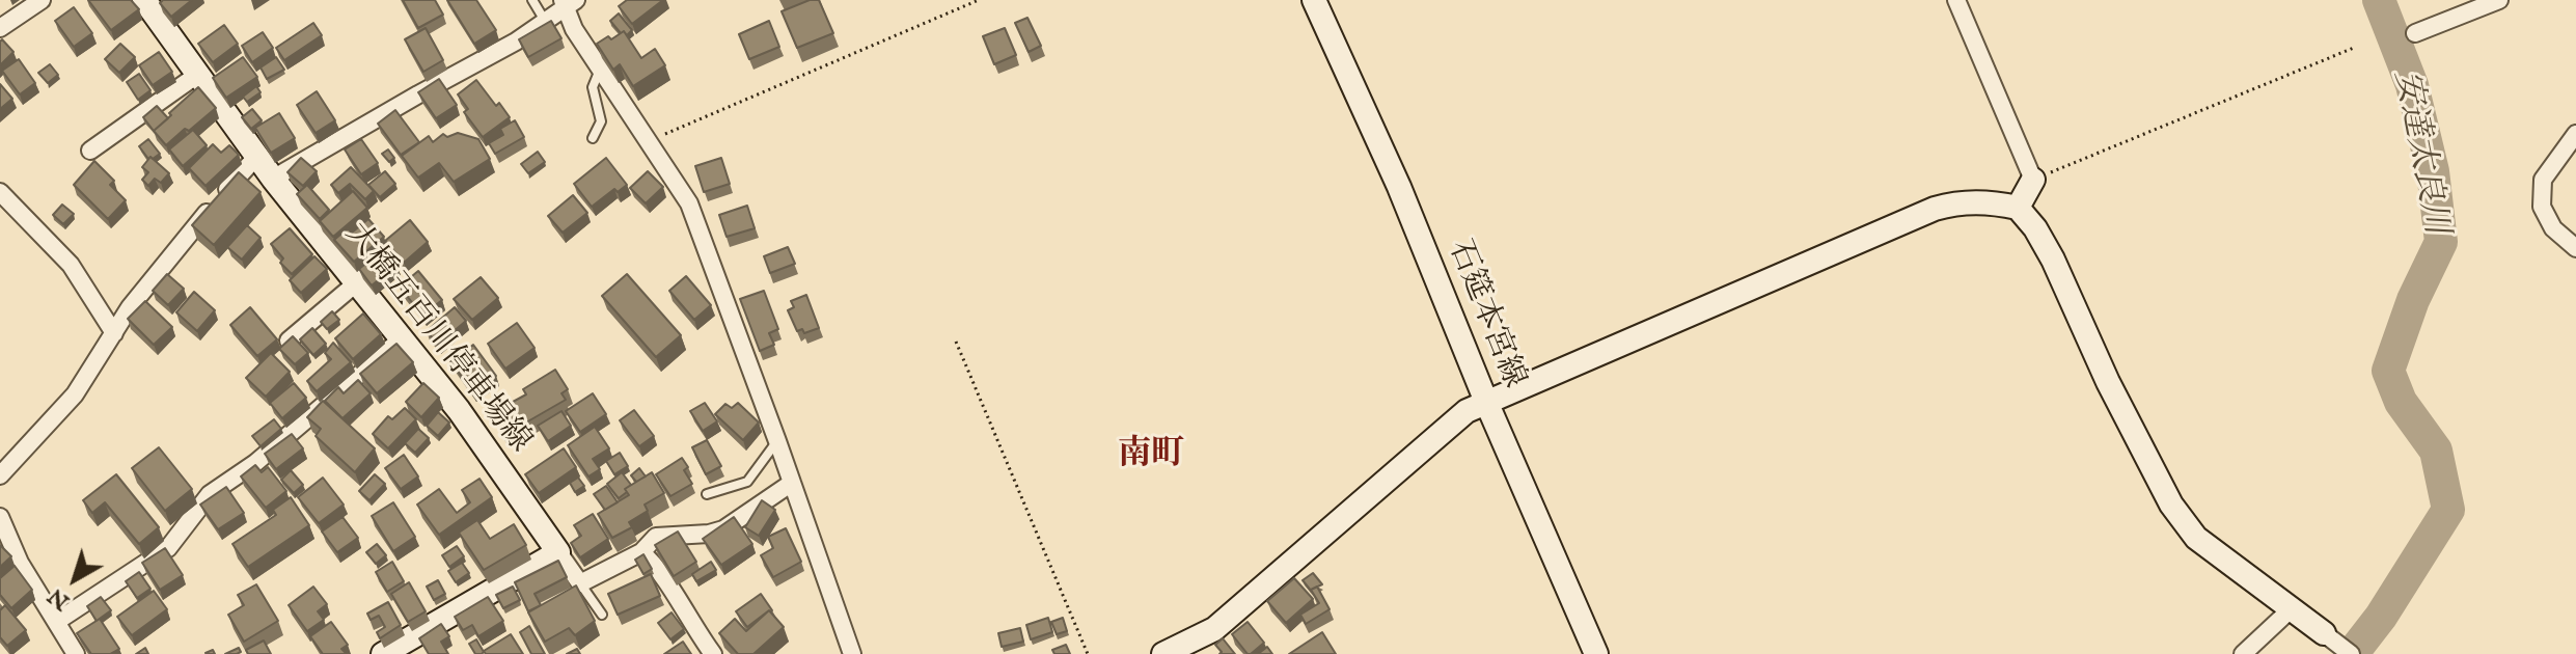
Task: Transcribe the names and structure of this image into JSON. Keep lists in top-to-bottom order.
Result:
{
  "streets": {
    "main road": ["石筵本宮線", "大橋五百川停車場線"]
  },
  "districts": ["南町"],
  "water": ["安達太良川"],
  "north": "bottom left"
}
